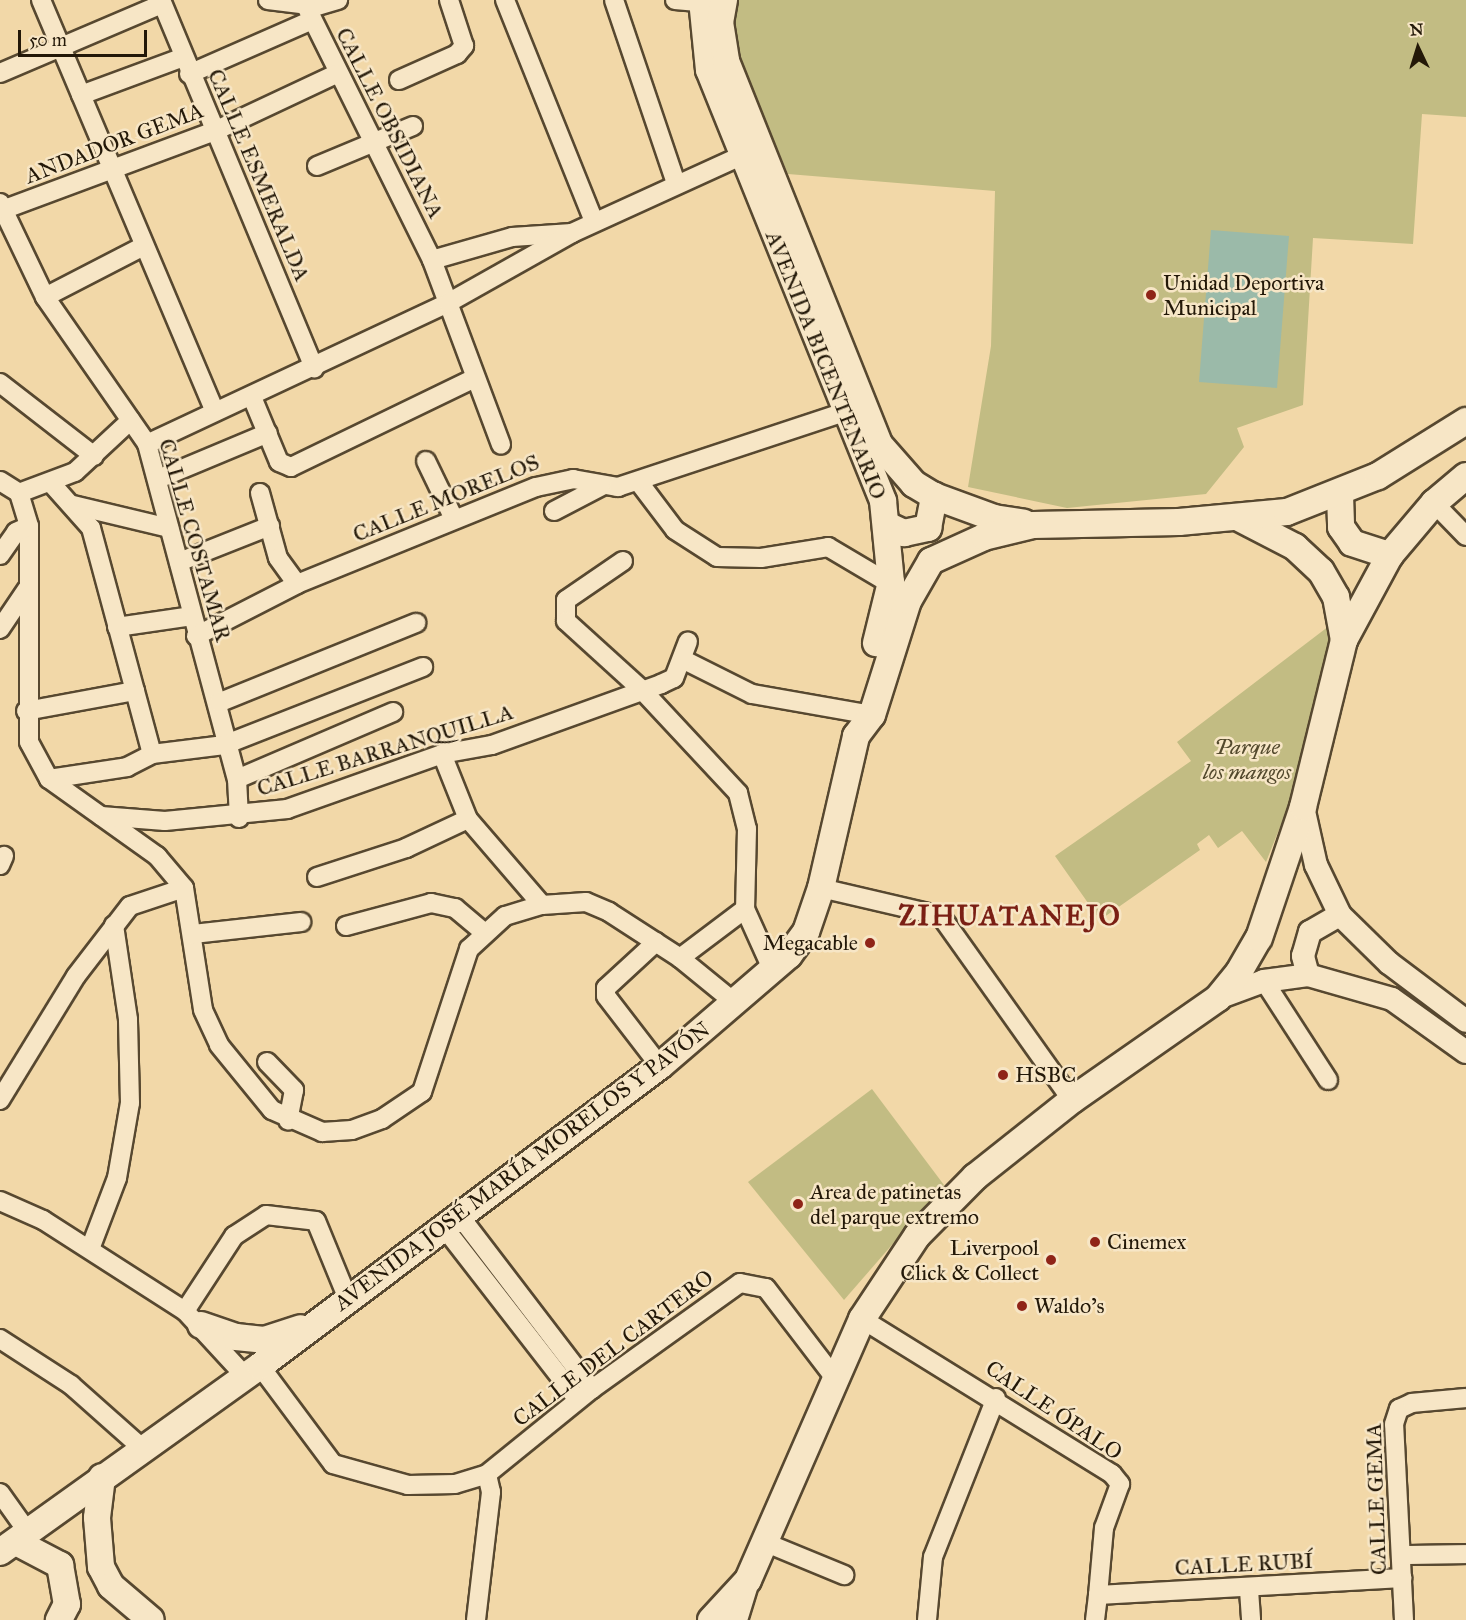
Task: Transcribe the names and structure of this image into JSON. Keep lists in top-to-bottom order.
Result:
{
  "streets": {
    "main road": ["AVENIDA BICENTENARIO", "AVENIDA JOSÉ MARÍA MORELOS Y PAVÓN"],
    "street": [
      "CALLE OBSIDIANA",
      "ANDADOR GEMA",
      "CALLE ESMERALDA",
      "CALLE MORELOS",
      "CALLE COSTAMAR",
      "CALLE BARRANQUILLA",
      "CALLE DEL CARTERO",
      "CALLE ÓPALO",
      "CALLE GEMA",
      "CALLE RUBÍ"
    ]
  },
  "crossings": [
    ["CALLE OBSIDIANA", "ANDADOR GEMA"],
    ["ANDADOR GEMA", "CALLE ESMERALDA"],
    ["ANDADOR GEMA", "CALLE COSTAMAR"],
    ["AVENIDA BICENTENARIO", "CALLE MORELOS"],
    ["AVENIDA BICENTENARIO", "AVENIDA JOSÉ MARÍA MORELOS Y PAVÓN"],
    ["CALLE MORELOS", "CALLE COSTAMAR"],
    ["CALLE COSTAMAR", "CALLE BARRANQUILLA"],
    ["CALLE ÓPALO", "CALLE RUBÍ"],
    ["CALLE GEMA", "CALLE RUBÍ"]
  ],
  "districts": ["ZIHUATANEJO"],
  "parks": ["Parque los mangos"],
  "places": [
    "Unidad Deportiva Municipal",
    "Megacable",
    "HSBC",
    "Area de patinetas del parque extremo",
    "Cinemex",
    "Liverpool Click & Collect",
    "Waldo's"
  ],
  "scale_bar": "50 m",
  "north": "top"
}
